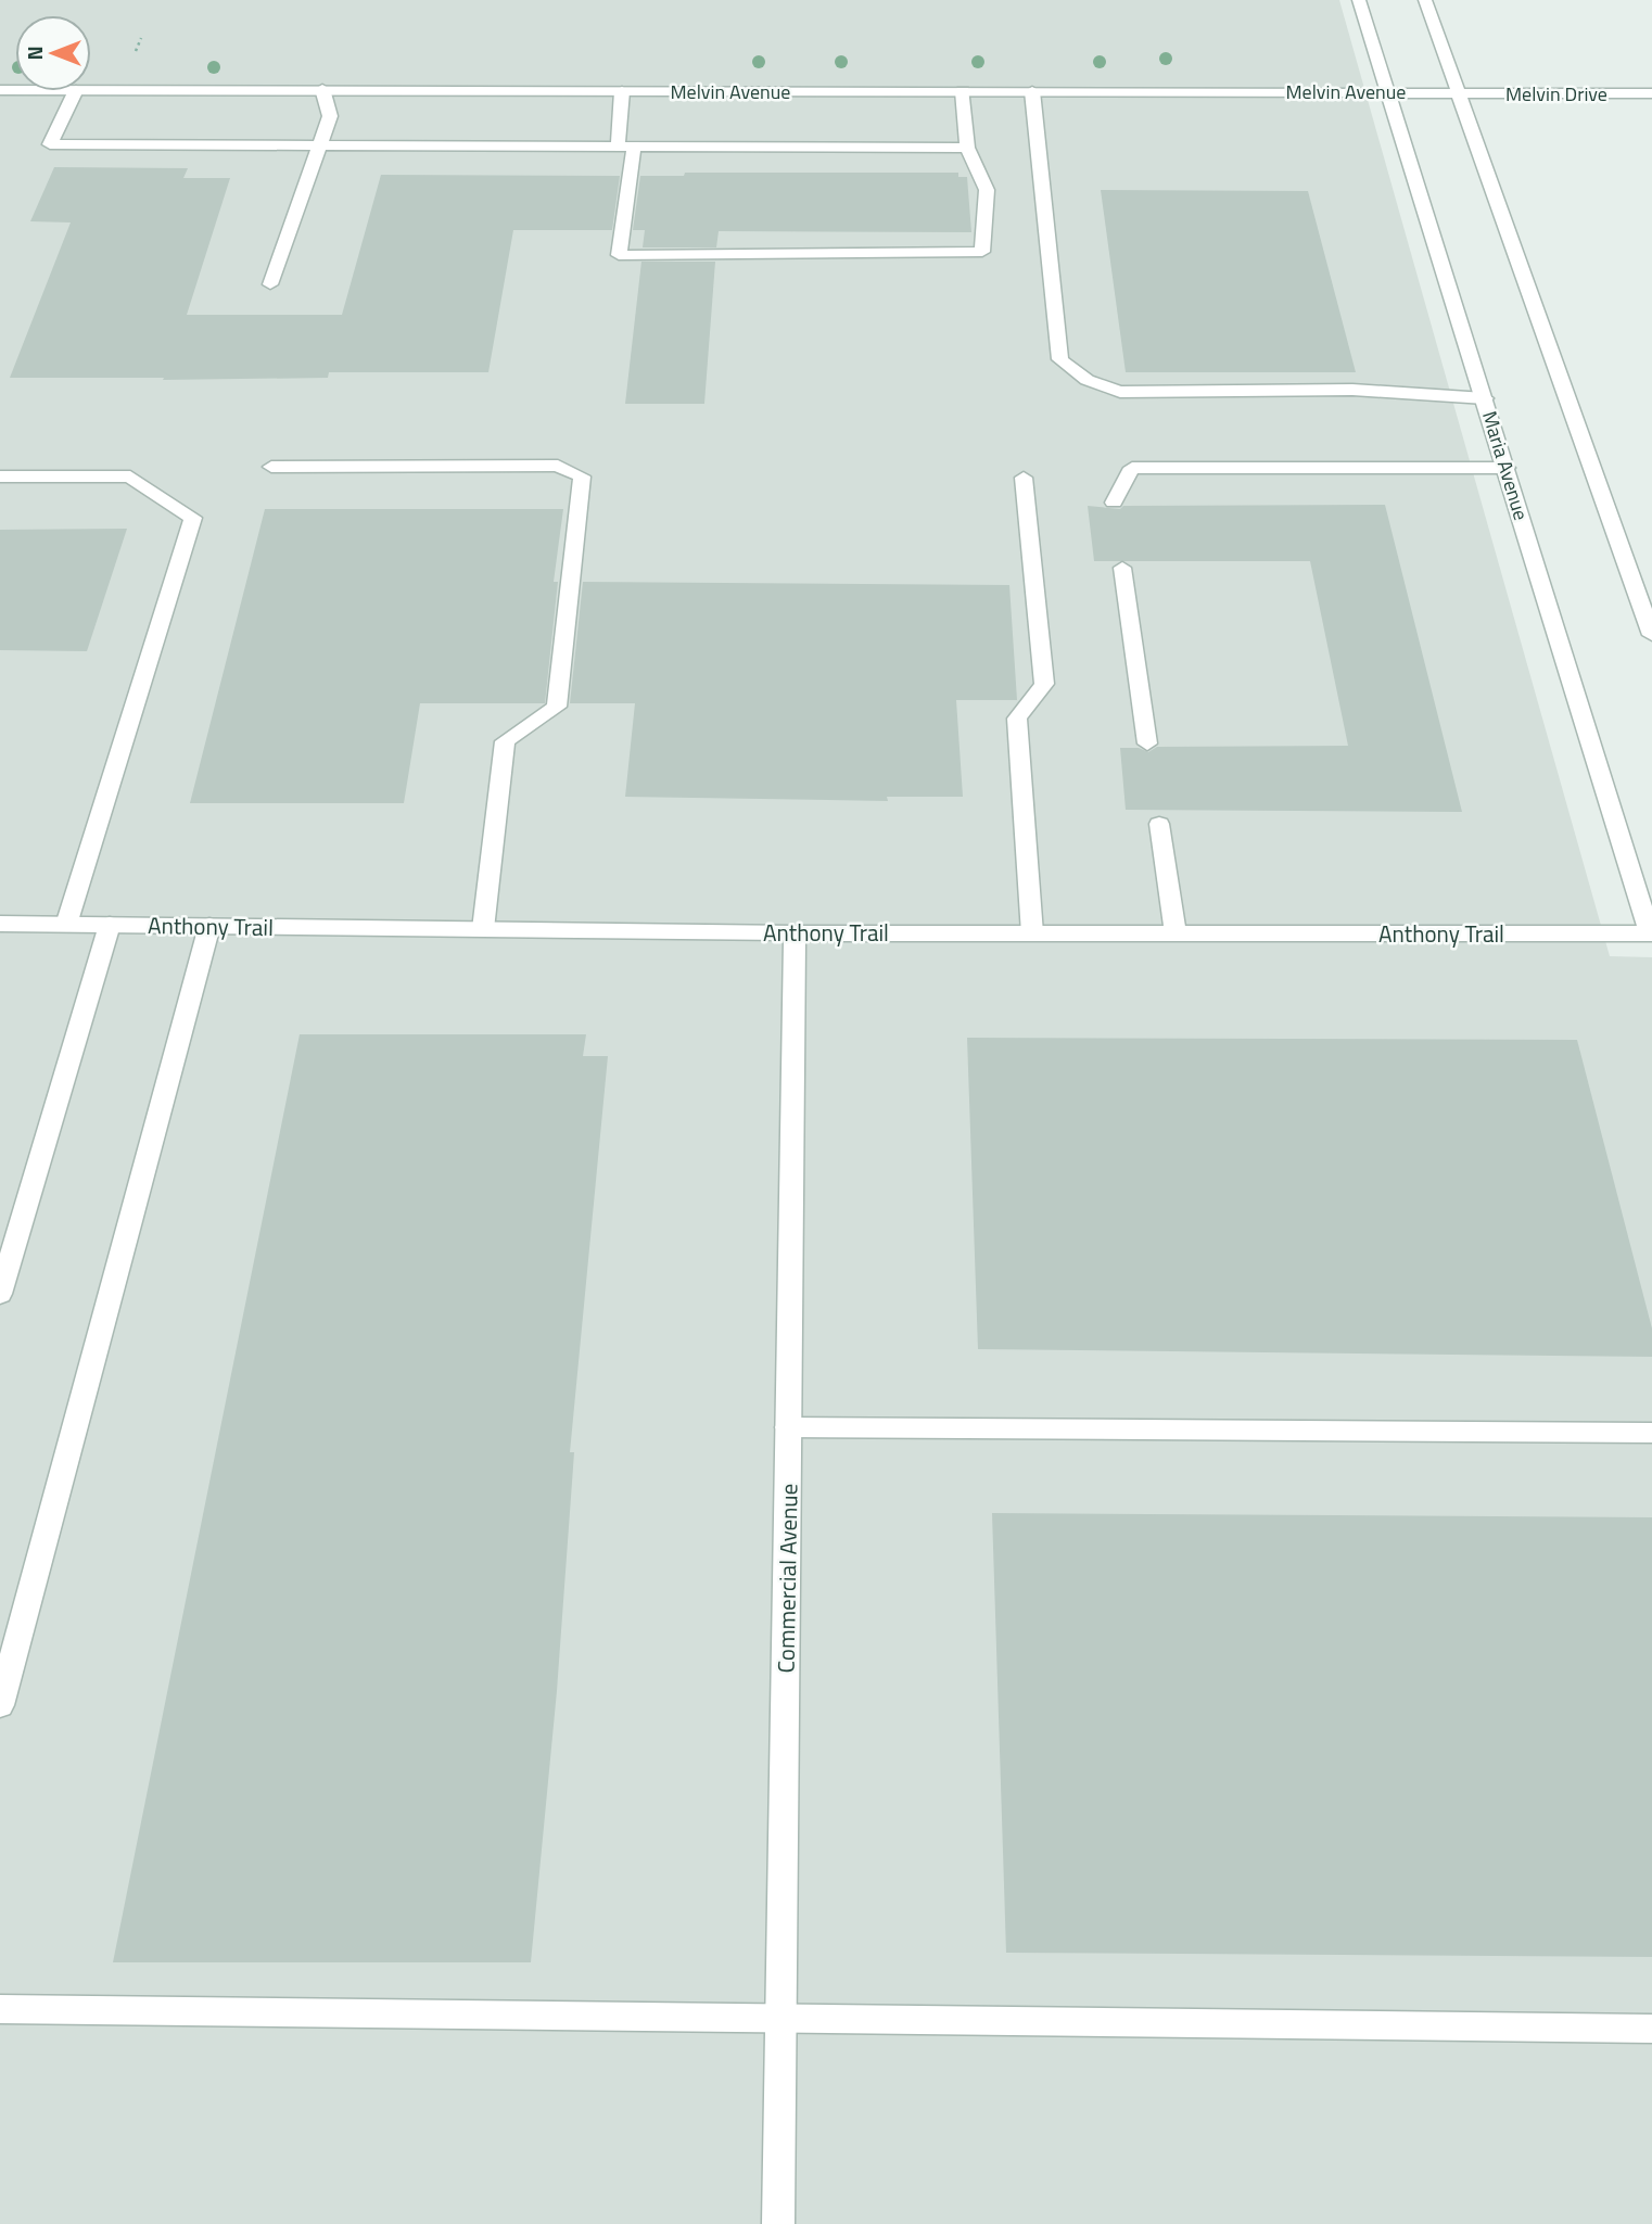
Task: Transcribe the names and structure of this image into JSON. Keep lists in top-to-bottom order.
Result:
{
  "streets": {
    "street": [
      "Melvin Avenue",
      "Melvin Drive",
      "Maria Avenue",
      "Anthony Trail",
      "Commercial Avenue"
    ]
  },
  "crossings": [
    ["Melvin Avenue", "Melvin Drive"],
    ["Melvin Avenue", "Maria Avenue"],
    ["Maria Avenue", "Anthony Trail"],
    ["Anthony Trail", "Commercial Avenue"]
  ],
  "north": "left"
}
